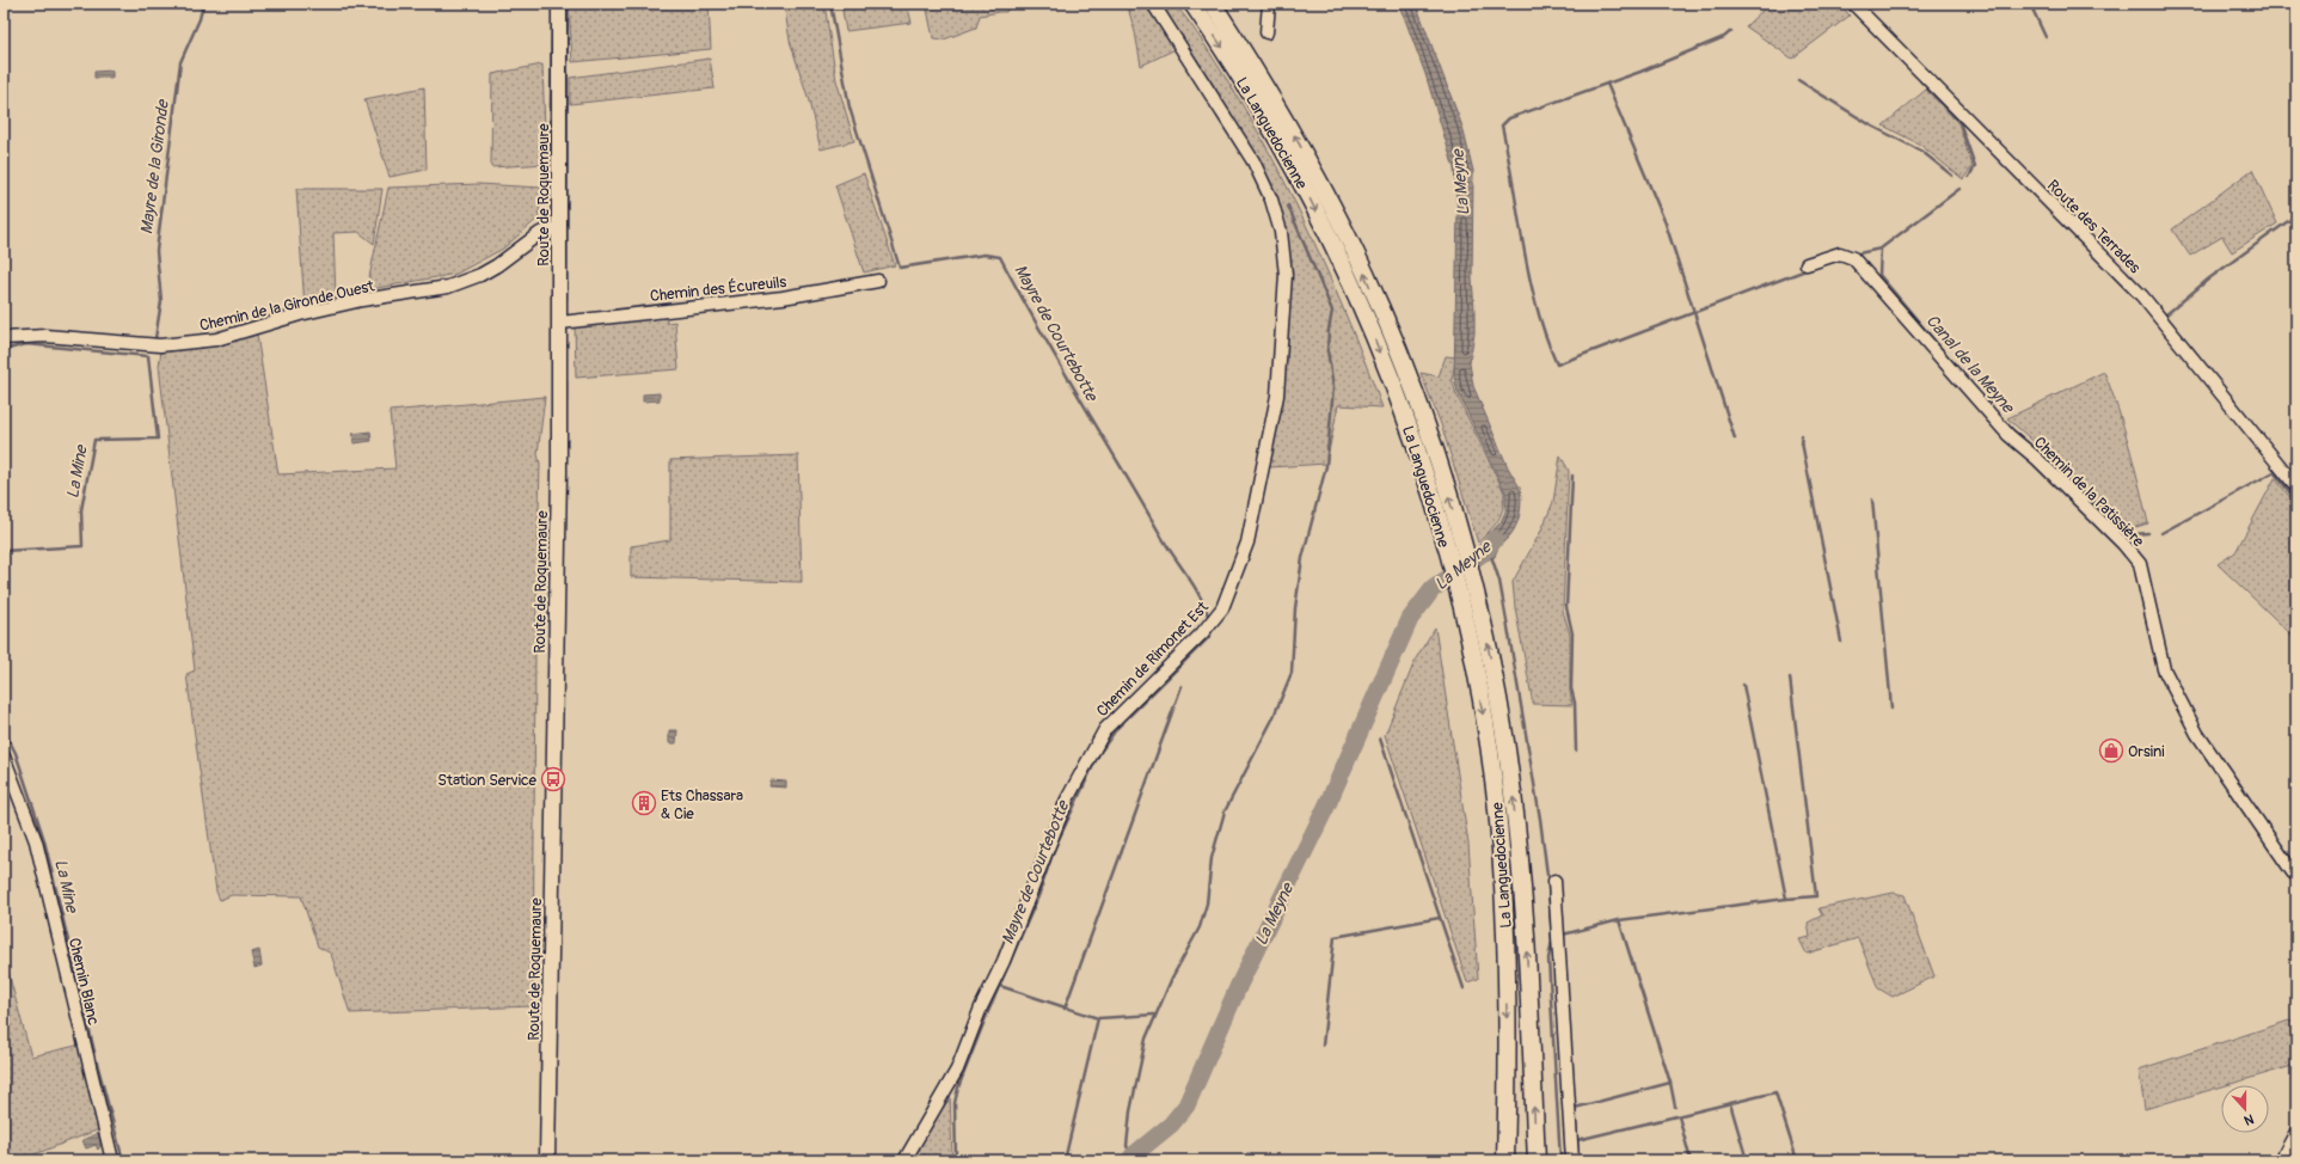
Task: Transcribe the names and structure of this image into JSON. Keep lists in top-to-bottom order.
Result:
{
  "streets": {
    "highway": ["La Languedocienne"],
    "main road": ["Route de Roquemaure"],
    "street": [
      "Route des Terrades",
      "Chemin des Écureuils",
      "Chemin de la Gironde Ouest",
      "Chemin de la Patissière",
      "Chemin de Rimonet Est",
      "Chemin Blanc"
    ]
  },
  "crossings": [
    ["Route de Roquemaure", "Chemin des Écureuils"],
    ["Route de Roquemaure", "Chemin de la Gironde Ouest"]
  ],
  "water": [
    "Mayre de la Gironde",
    "La Meyne",
    "Mayre de Courtebotte",
    "Canal de la Meyne",
    "La Mine"
  ],
  "places": {
    "shop": ["Orsini"],
    "bus stop": ["Station Service"],
    "building": ["Ets Chassara & Cie"]
  },
  "north": "bottom"
}
